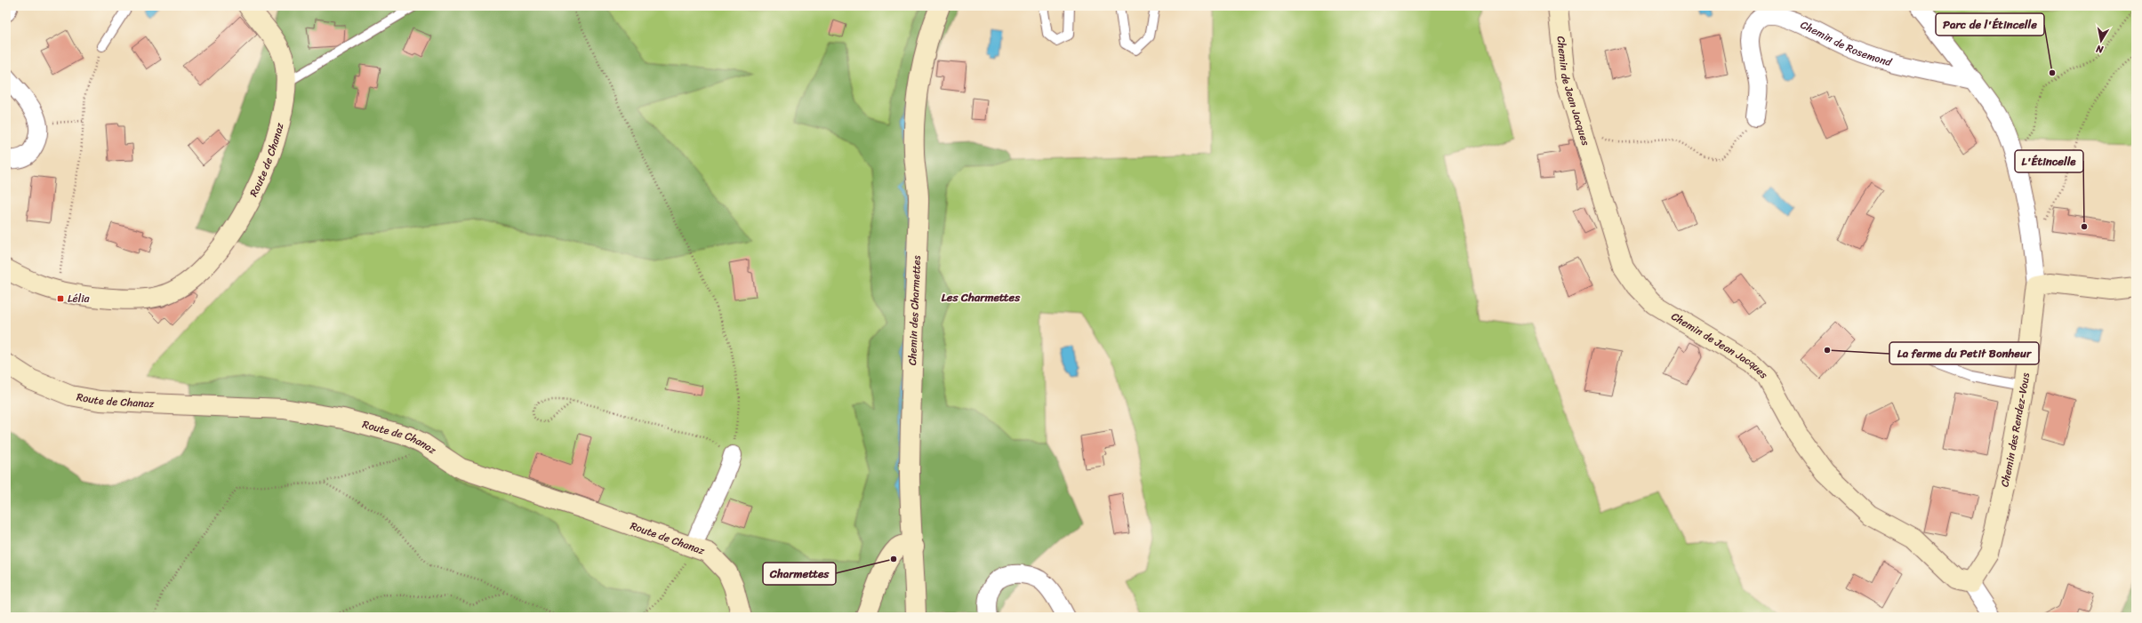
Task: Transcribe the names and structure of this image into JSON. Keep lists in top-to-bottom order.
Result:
{
  "streets": {
    "street": [
      "Chemin de Rosemond",
      "Chemin de Jean Jacques",
      "Route de Chanaz",
      "Chemin des Charmettes",
      "Chemin des Rendez-Vous"
    ]
  },
  "crossings": [
    ["Chemin de Jean Jacques", "Chemin des Rendez-Vous"]
  ],
  "districts": ["Les Charmettes"],
  "places": {
    "other": [
      "Parc de l'Étincelle",
      "L'Étincelle",
      "La ferme du Petit Bonheur",
      "Charmettes"
    ],
    "transit": ["Lélia"]
  },
  "north": "bottom"
}
